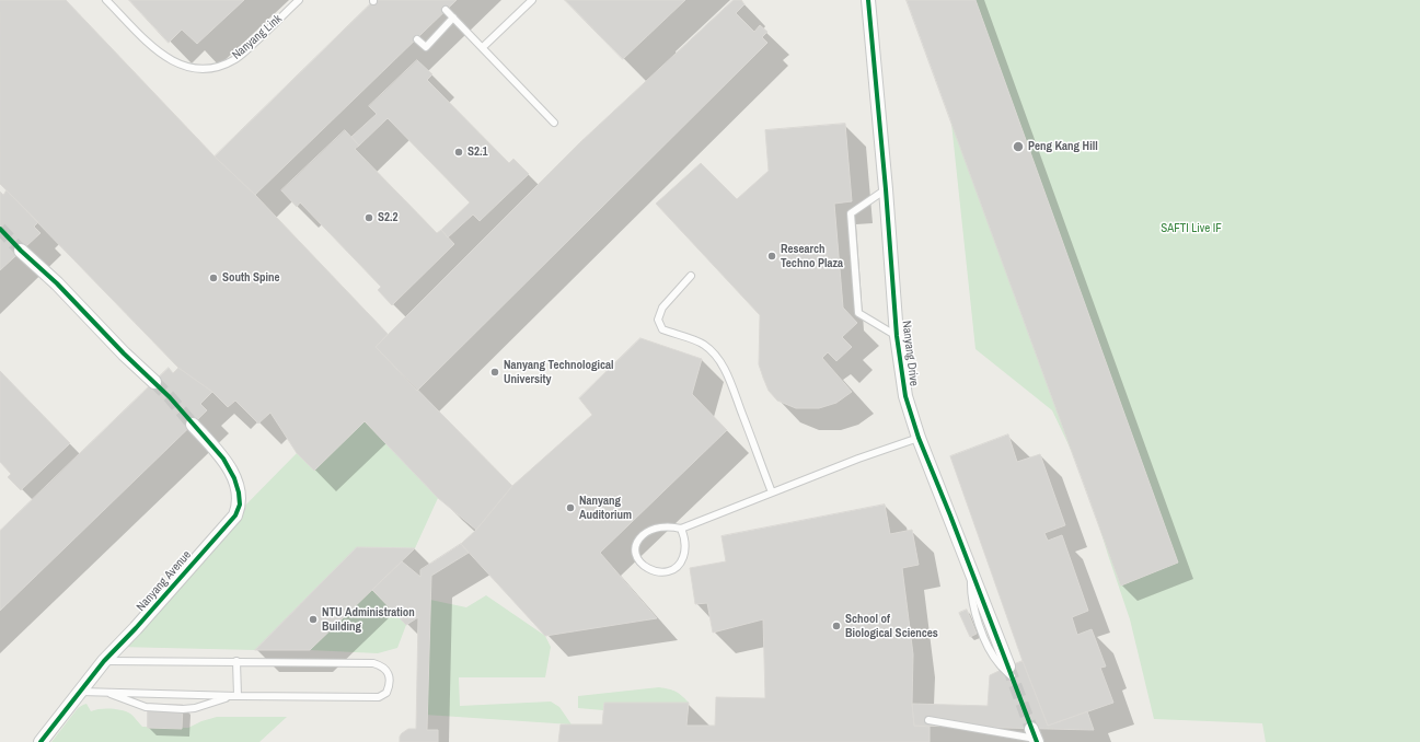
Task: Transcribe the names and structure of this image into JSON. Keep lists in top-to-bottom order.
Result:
{
  "streets": {
    "street": ["Nanyang Drive", "Nanyang Avenue"],
    "lane": ["Nanyang Link"]
  },
  "parks": ["SAFTI Live IF"],
  "places": [
    "Peng Kang Hill",
    "S2.1",
    "S2.2",
    "Research Techno Plaza",
    "South Spine",
    "Nanyang Technological University",
    "Nanyang Auditorium",
    "NTU Administration Building",
    "School of Biological Sciences"
  ]
}
